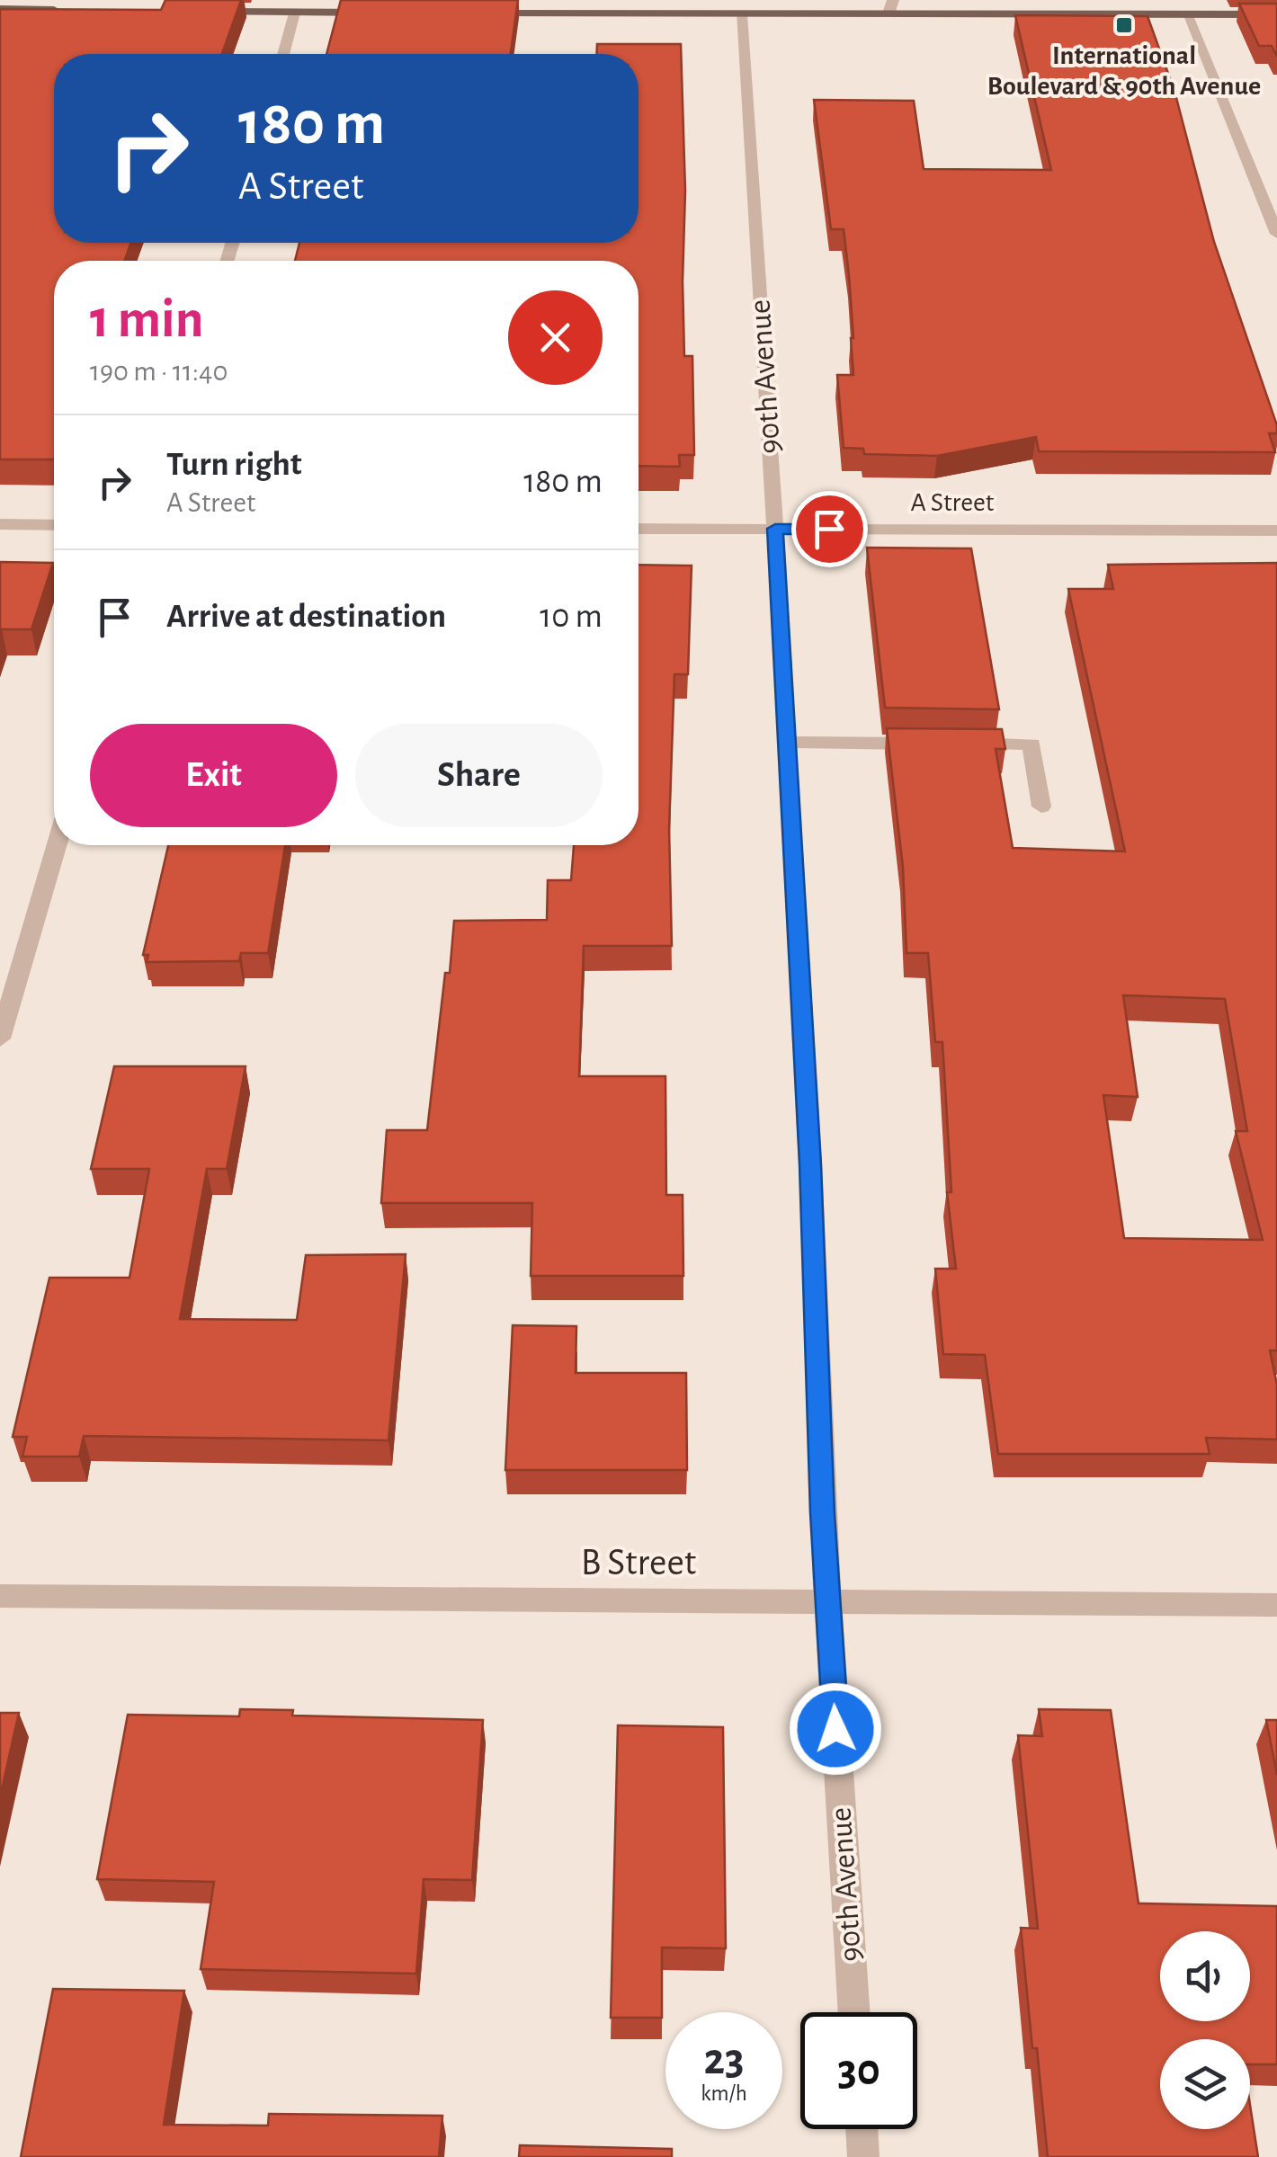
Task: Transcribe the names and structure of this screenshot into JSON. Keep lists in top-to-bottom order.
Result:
{
  "streets": {
    "street": ["90th Avenue", "A Street", "B Street"]
  },
  "crossings": [
    ["90th Avenue", "A Street"],
    ["90th Avenue", "B Street"]
  ],
  "places": {
    "transit": ["International Boulevard & 90th Avenue"]
  },
  "page": {
    "turn": ["180 m", "A Street"],
    "heading": ["1 min", "190 m · 11:40"],
    "list": [
      {
        "name": "Turn right",
        "note": "A Street",
        "value": "180 m"
      },
      {
        "name": "Arrive at destination",
        "value": "10 m"
      }
    ],
    "buttons": ["Exit", "Share"],
    "speed": "23 km/h",
    "limit": "30"
  }
}
